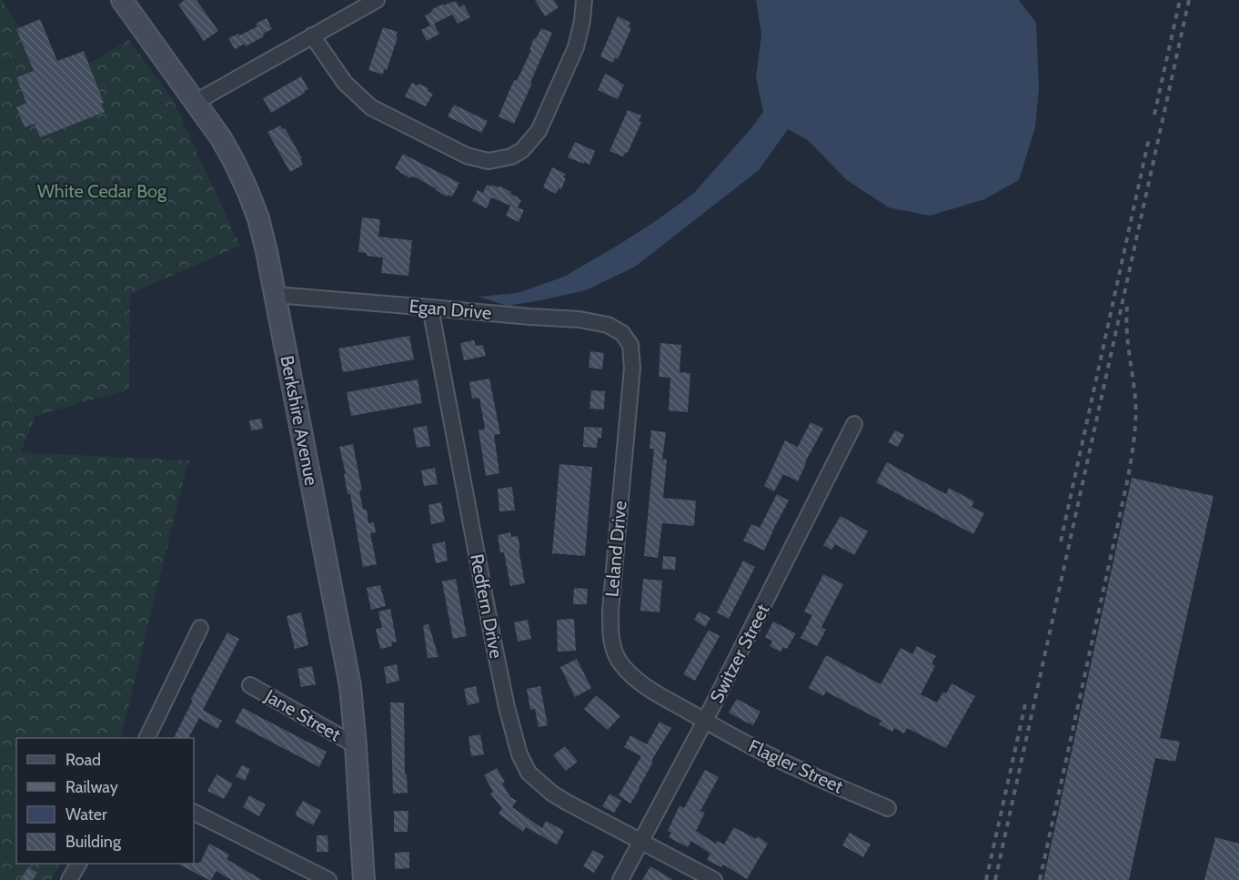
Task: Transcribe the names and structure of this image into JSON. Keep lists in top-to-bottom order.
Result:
{
  "streets": {
    "main road": ["Berkshire Avenue"],
    "street": [
      "Egan Drive",
      "Leland Drive",
      "Redfern Drive",
      "Switzer Street",
      "Jane Street",
      "Flagler Street"
    ]
  },
  "crossings": [
    ["Egan Drive", "Berkshire Avenue"],
    ["Egan Drive", "Leland Drive"],
    ["Egan Drive", "Redfern Drive"],
    ["Berkshire Avenue", "Jane Street"],
    ["Leland Drive", "Switzer Street"],
    ["Leland Drive", "Flagler Street"],
    ["Redfern Drive", "Switzer Street"],
    ["Switzer Street", "Flagler Street"]
  ],
  "parks": ["White Cedar Bog"],
  "legend": [
    "Road",
    "Railway",
    "Water",
    "Building"
  ]
}
